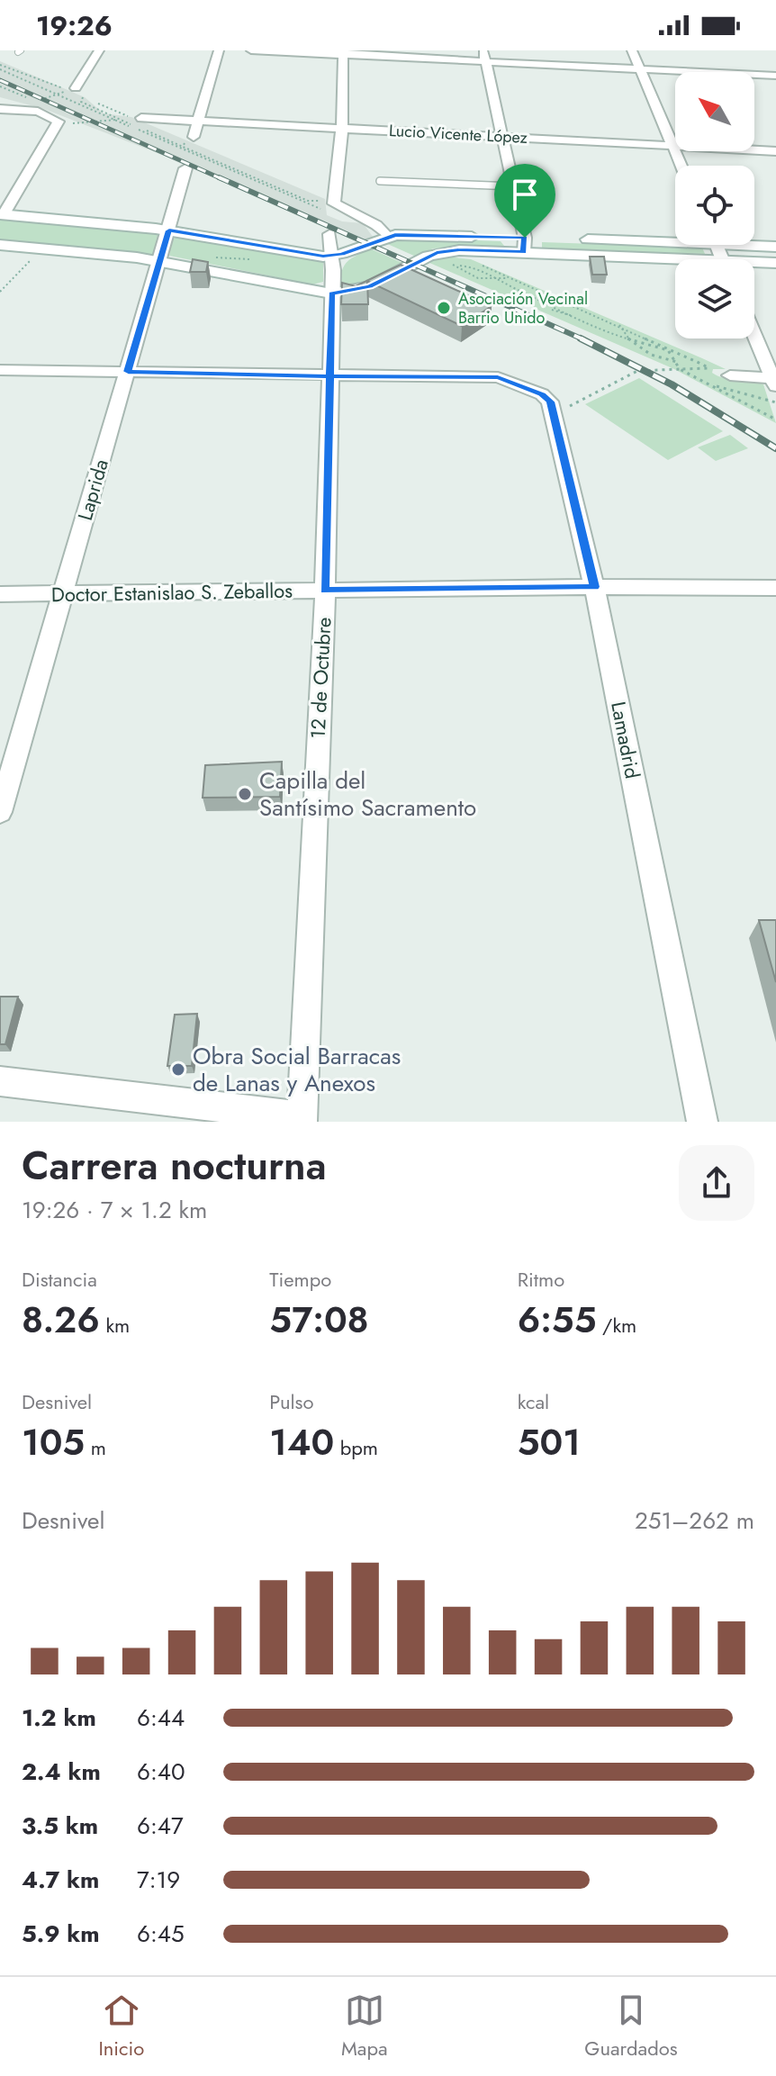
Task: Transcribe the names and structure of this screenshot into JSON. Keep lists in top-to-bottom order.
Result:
{
  "streets": {
    "street": [
      "Lucio Vicente López",
      "Laprida",
      "Doctor Estanislao S. Zeballos",
      "12 de Octubre",
      "Lamadrid"
    ]
  },
  "crossings": [
    ["Laprida", "Doctor Estanislao S. Zeballos"],
    ["Doctor Estanislao S. Zeballos", "12 de Octubre"],
    ["Doctor Estanislao S. Zeballos", "Lamadrid"]
  ],
  "places": ["Asociación Vecinal Barrio Unido", "Capilla del Santísimo Sacramento", "Obra Social Barracas de Lanas y Anexos"],
  "north": "top left",
  "page": {
    "status": "19:26",
    "heading": ["Carrera nocturna", "19:26 · 7 × 1.2 km"],
    "stats": [
      ["Distancia", "8.26 km"],
      ["Tiempo", "57:08"],
      ["Ritmo", "6:55 /km"],
      ["Desnivel", "105 m"],
      ["Pulso", "140 bpm"],
      ["kcal", "501"]
    ],
    "chart": ["Desnivel", "251–262 m"],
    "list": [
      {
        "name": "1.2 km",
        "note": "6:44"
      },
      {
        "name": "2.4 km",
        "note": "6:40"
      },
      {
        "name": "3.5 km",
        "note": "6:47"
      },
      {
        "name": "4.7 km",
        "note": "7:19"
      },
      {
        "name": "5.9 km",
        "note": "6:45"
      }
    ],
    "tabs": ["Inicio", "Mapa", "Guardados"]
  }
}
